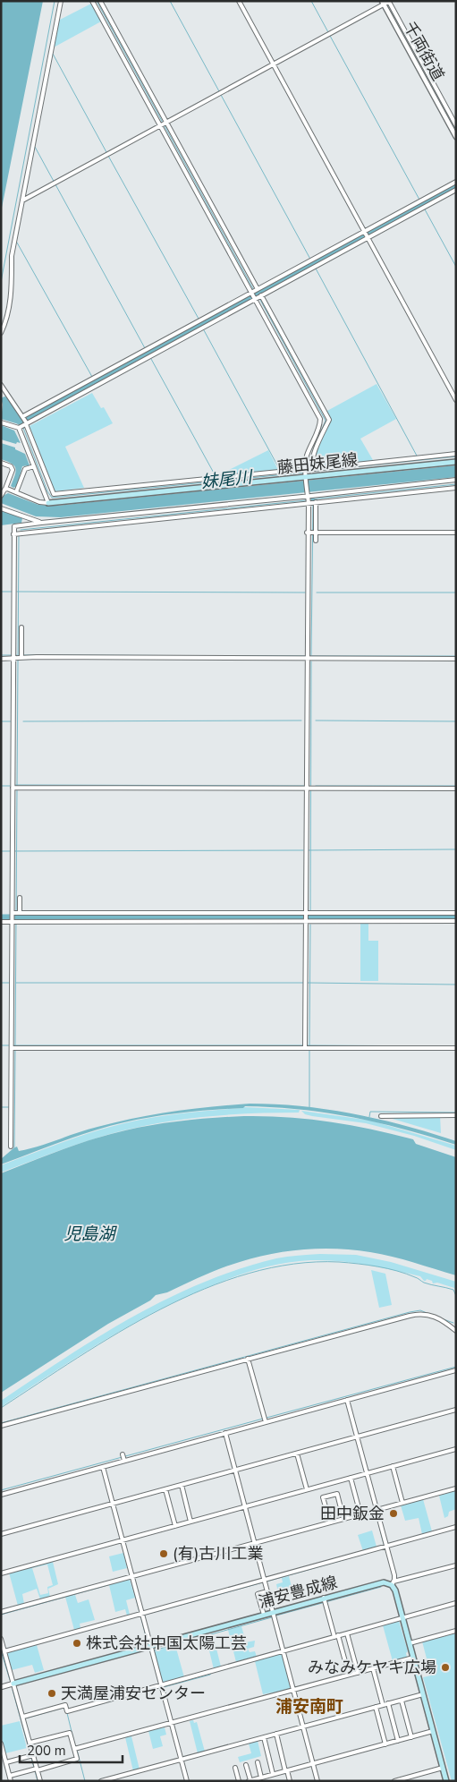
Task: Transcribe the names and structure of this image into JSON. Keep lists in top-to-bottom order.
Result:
{
  "streets": {
    "main road": ["藤田妹尾線", "浦安豊成線"],
    "street": ["千両街道"]
  },
  "districts": ["浦安南町"],
  "water": ["妹尾川", "児島湖"],
  "places": [
    "田中鈑金",
    "(有)古川工業",
    "株式会社中国太陽工芸",
    "みなみケヤキ広場",
    "天満屋浦安センター"
  ],
  "scale_bar": "200 m"
}
